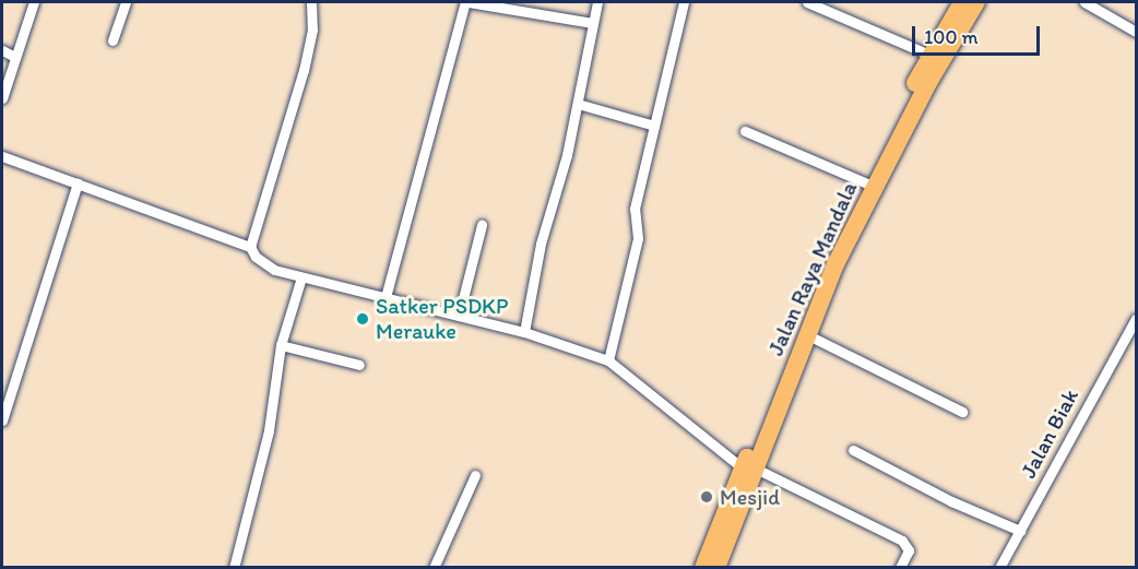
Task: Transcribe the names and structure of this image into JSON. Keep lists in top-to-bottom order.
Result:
{
  "streets": {
    "highway": ["Jalan Raya Mandala"],
    "street": ["Jalan Biak"]
  },
  "places": ["Satker PSDKP Merauke", "Mesjid"],
  "scale_bar": "100 m"
}
